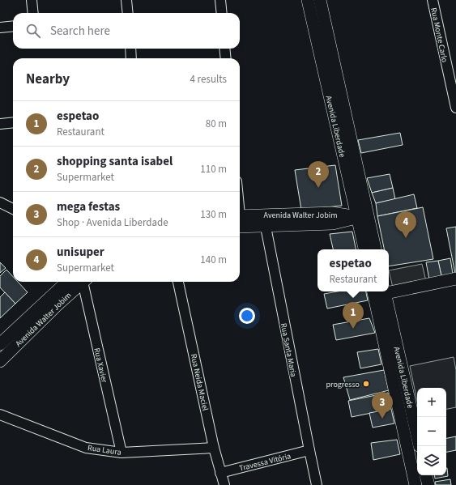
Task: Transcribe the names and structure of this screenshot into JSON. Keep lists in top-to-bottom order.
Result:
{
  "streets": {
    "main road": ["Avenida Liberdade", "Avenida Walter Jobim"],
    "street": [
      "Rua Monte Carlo",
      "Rua Santa Maria",
      "Rua Xavier",
      "Rua Neida Maciel",
      "Rua Laura",
      "Travessa Vitória"
    ]
  },
  "crossings": [
    ["Avenida Liberdade", "Avenida Walter Jobim"],
    ["Avenida Walter Jobim", "Rua Santa Maria"],
    ["Rua Santa Maria", "Travessa Vitória"],
    ["Rua Xavier", "Rua Laura"],
    ["Rua Neida Maciel", "Rua Laura"],
    ["Rua Neida Maciel", "Travessa Vitória"]
  ],
  "places": ["progresso"],
  "page": {
    "search": "Search here",
    "heading": ["Nearby", "4 results"],
    "list": [
      {
        "mark": "1",
        "name": "espetao",
        "note": "Restaurant",
        "value": "80 m"
      },
      {
        "mark": "2",
        "name": "shopping santa isabel",
        "note": "Supermarket",
        "value": "110 m"
      },
      {
        "mark": "3",
        "name": "mega festas",
        "note": "Shop · Avenida Liberdade",
        "value": "130 m"
      },
      {
        "mark": "4",
        "name": "unisuper",
        "note": "Supermarket",
        "value": "140 m"
      }
    ],
    "pins": [
      "2",
      "4",
      "1",
      "3"
    ],
    "popup": ["espetao", "Restaurant"],
    "map_buttons": ["+", "−"]
  }
}
